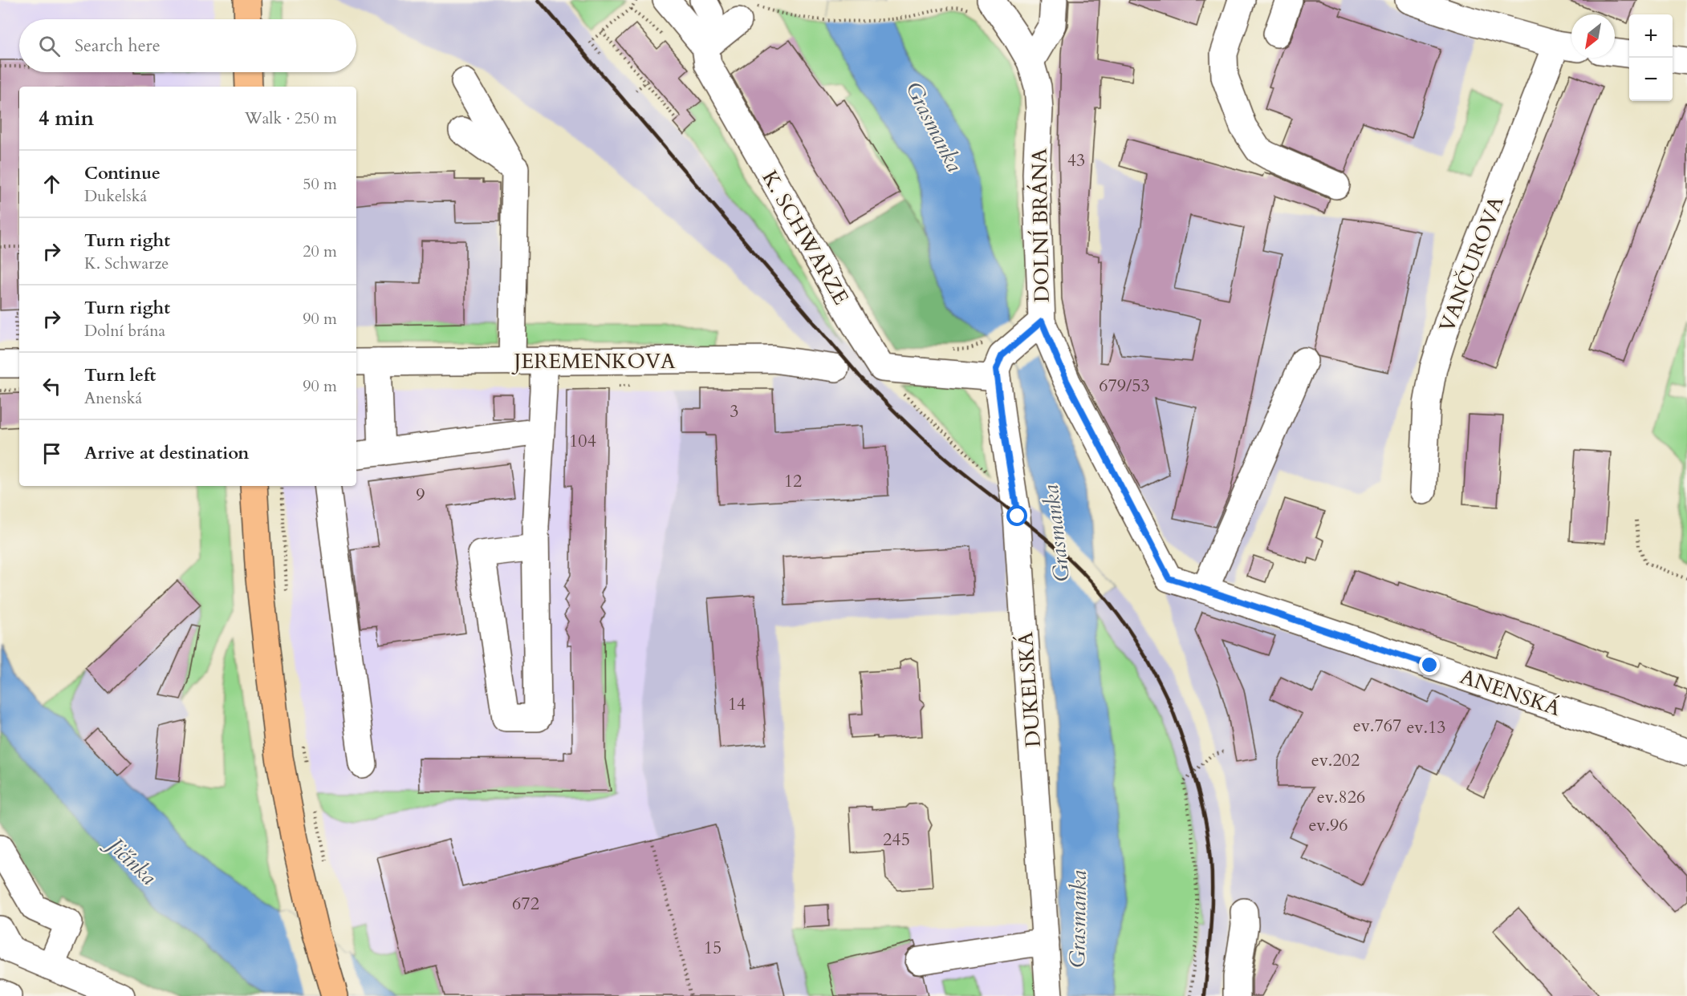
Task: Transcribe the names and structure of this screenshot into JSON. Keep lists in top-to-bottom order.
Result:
{
  "streets": {
    "street": [
      "DOLNÍ BRÁNA",
      "K. SCHWARZE",
      "VANČUROVA",
      "JEREMENKOVA",
      "DUKELSKÁ",
      "ANENSKÁ"
    ]
  },
  "crossings": [
    ["DOLNÍ BRÁNA", "ANENSKÁ"]
  ],
  "water": ["Grasmanka", "Jičínka"],
  "house_numbers": [
    "43",
    "679/53",
    "3",
    "104",
    "12",
    "9",
    "14",
    "ev.767",
    "ev.13",
    "ev.202",
    "ev.826",
    "ev.96",
    "245",
    "672",
    "15"
  ],
  "north": "bottom left",
  "page": {
    "map_buttons": ["+", "−"],
    "search": "Search here",
    "heading": ["4 min", "Walk · 250 m"],
    "list": [
      ["Continue", "Dukelská", "50 m"],
      ["Turn right", "K. Schwarze", "20 m"],
      ["Turn right", "Dolní brána", "90 m"],
      ["Turn left", "Anenská", "90 m"],
      "Arrive at destination"
    ]
  }
}
